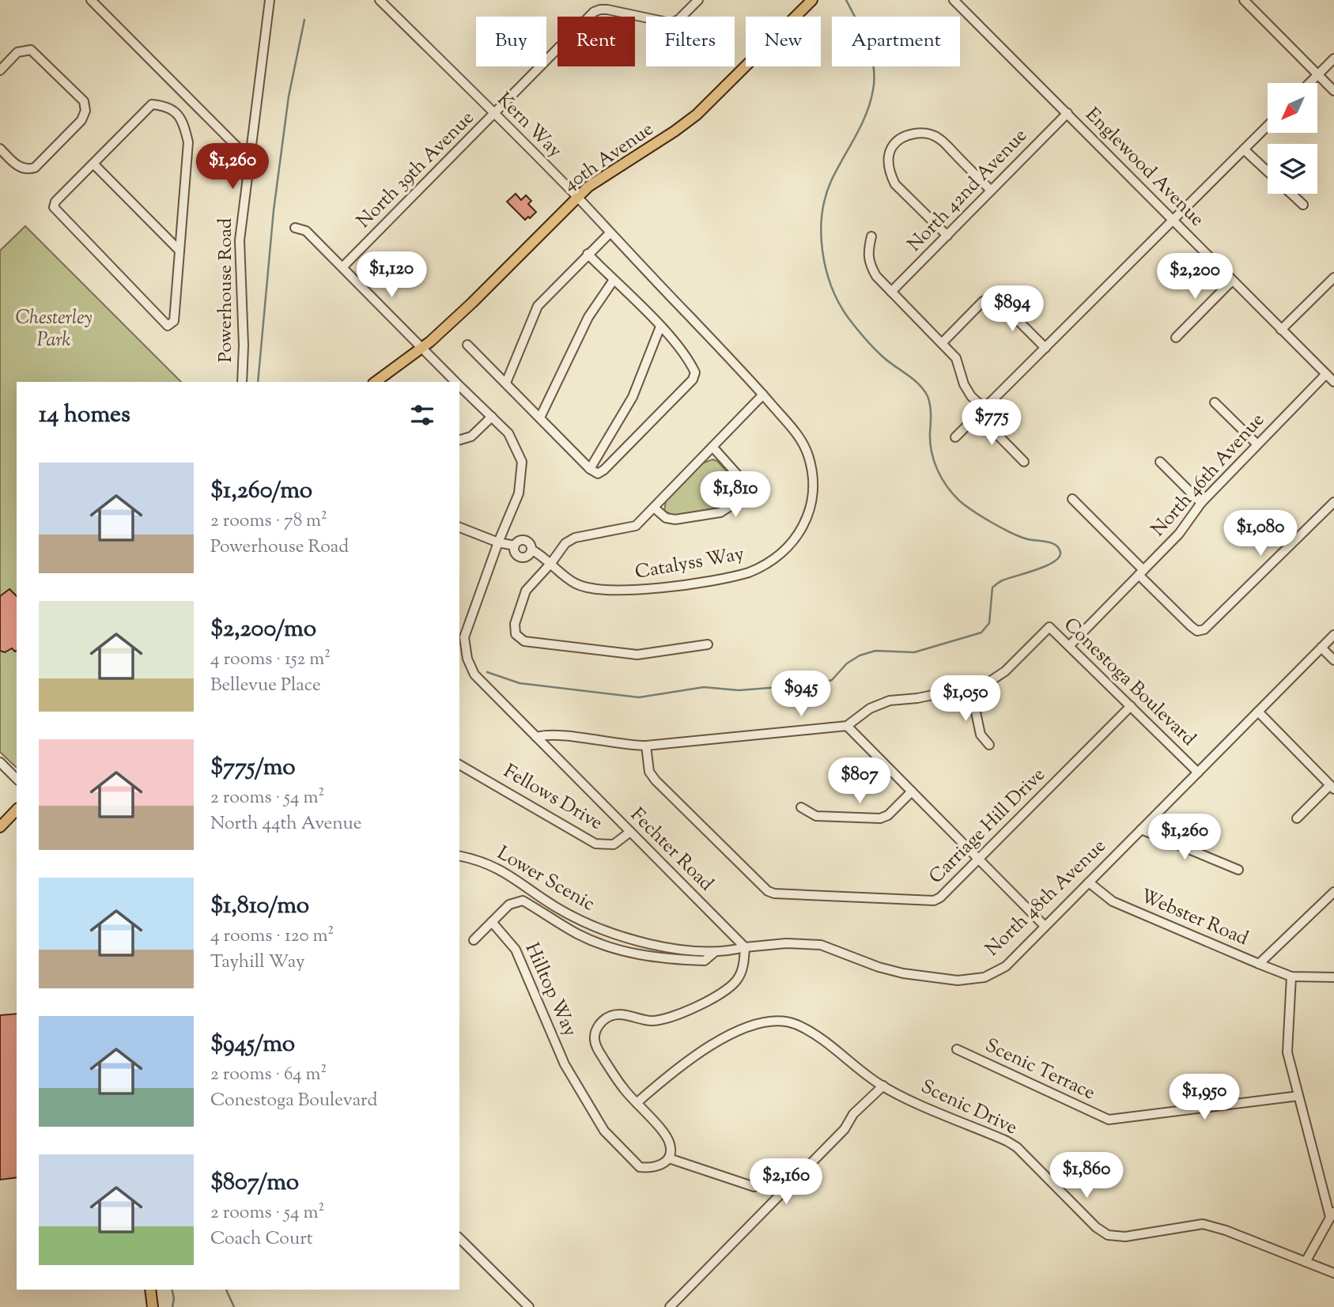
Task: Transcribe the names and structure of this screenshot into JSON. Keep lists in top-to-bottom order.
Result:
{
  "streets": {
    "main road": ["40th Avenue"],
    "street": [
      "Kern Way",
      "Englewood Avenue",
      "North 39th Avenue",
      "North 42nd Avenue",
      "Powerhouse Road",
      "North 46th Avenue",
      "Catalyss Way",
      "Conestoga Boulevard",
      "Fellows Drive",
      "Carriage Hill Drive",
      "Fechter Road",
      "Lower Scenic",
      "North 48th Avenue",
      "Webster Road",
      "Hilltop Way",
      "Scenic Terrace",
      "Scenic Drive"
    ]
  },
  "crossings": [
    ["Kern Way", "40th Avenue"],
    ["Kern Way", "North 39th Avenue"],
    ["Kern Way", "Catalyss Way"],
    ["Englewood Avenue", "North 42nd Avenue"],
    ["Englewood Avenue", "North 46th Avenue"],
    ["North 46th Avenue", "Conestoga Boulevard"],
    ["Conestoga Boulevard", "Carriage Hill Drive"],
    ["Conestoga Boulevard", "Fechter Road"],
    ["Conestoga Boulevard", "North 48th Avenue"],
    ["Fellows Drive", "Fechter Road"],
    ["Fechter Road", "Lower Scenic"],
    ["Fechter Road", "North 48th Avenue"],
    ["Lower Scenic", "North 48th Avenue"],
    ["Lower Scenic", "Hilltop Way"],
    ["North 48th Avenue", "Webster Road"]
  ],
  "parks": ["Chesterley Park"],
  "north": "bottom left",
  "page": {
    "chip": [
      "Buy",
      "Rent",
      "Filters",
      "New",
      "Apartment"
    ],
    "price": [
      "$1,260",
      "$1,120",
      "$2,200",
      "$894",
      "$775",
      "$1,810",
      "$1,080",
      "$945",
      "$1,050",
      "$807",
      "$1,260",
      "$1,950",
      "$1,860",
      "$2,160"
    ],
    "heading": "14 homes",
    "list": [
      {
        "name": "$1,260/mo",
        "note": "2 rooms · 78 m² · Powerhouse Road"
      },
      {
        "name": "$2,200/mo",
        "note": "4 rooms · 152 m² · Bellevue Place"
      },
      {
        "name": "$775/mo",
        "note": "2 rooms · 54 m² · North 44th Avenue"
      },
      {
        "name": "$1,810/mo",
        "note": "4 rooms · 120 m² · Tayhill Way"
      },
      {
        "name": "$945/mo",
        "note": "2 rooms · 64 m² · Conestoga Boulevard"
      },
      {
        "name": "$807/mo",
        "note": "2 rooms · 54 m² · Coach Court"
      }
    ]
  }
}
